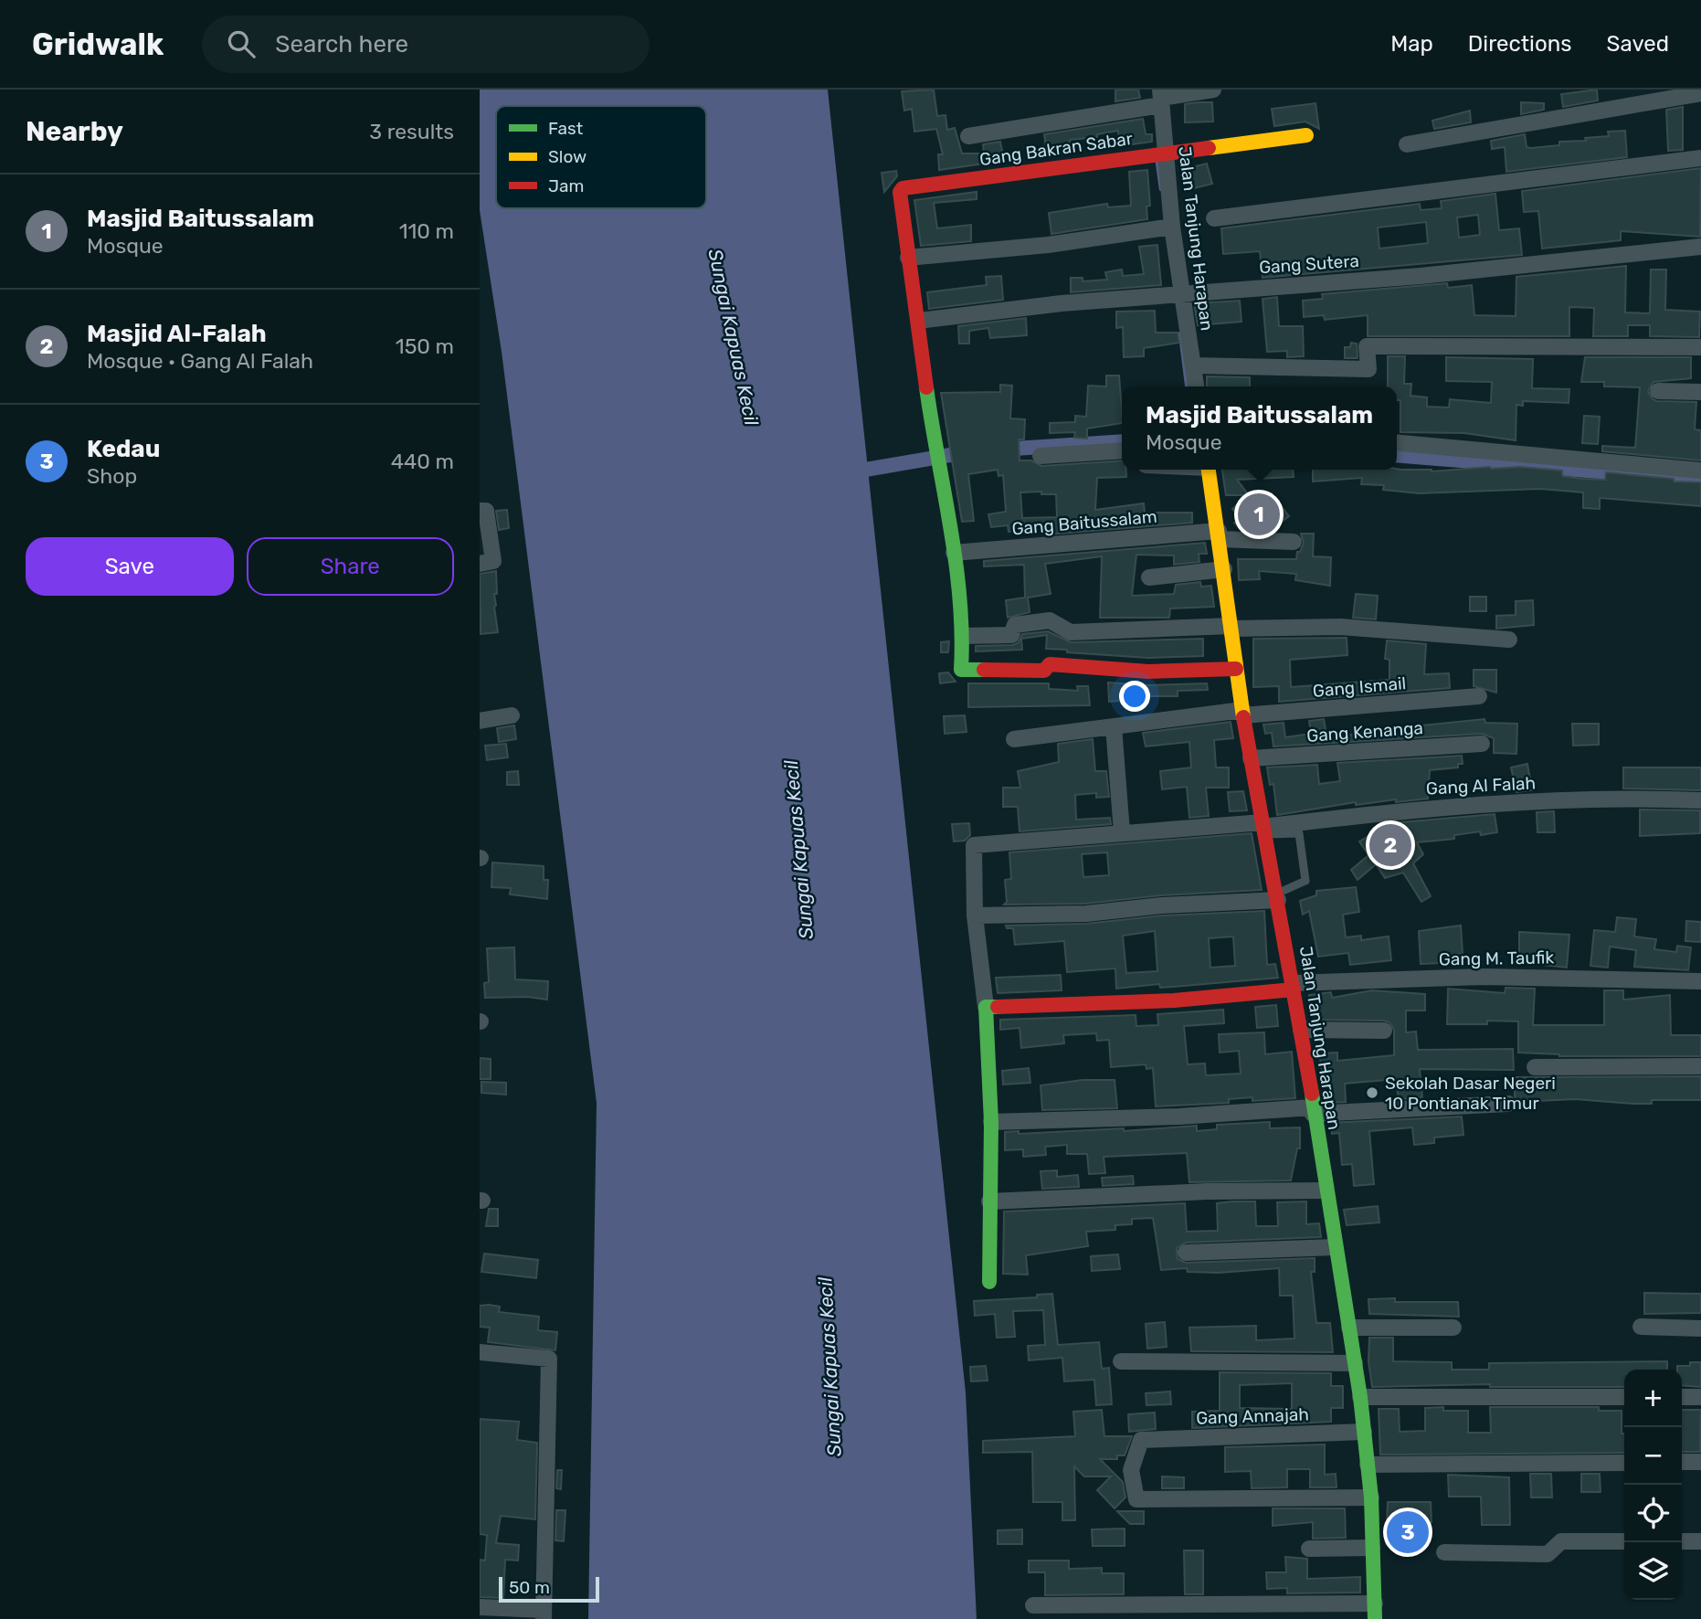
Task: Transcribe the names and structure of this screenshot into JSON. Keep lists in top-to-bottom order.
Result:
{
  "streets": {
    "street": [
      "Gang Bakran Sabar",
      "Jalan Tanjung Harapan",
      "Gang Sutera",
      "Gang Baitussalam",
      "Gang Ismail",
      "Gang Kenanga",
      "Gang Al Falah",
      "Gang M. Taufik",
      "Gang Annajah"
    ]
  },
  "crossings": [
    ["Gang Bakran Sabar", "Jalan Tanjung Harapan"],
    ["Jalan Tanjung Harapan", "Gang Sutera"],
    ["Jalan Tanjung Harapan", "Gang Baitussalam"],
    ["Jalan Tanjung Harapan", "Gang Ismail"],
    ["Jalan Tanjung Harapan", "Gang Kenanga"],
    ["Jalan Tanjung Harapan", "Gang Al Falah"],
    ["Jalan Tanjung Harapan", "Gang M. Taufik"],
    ["Jalan Tanjung Harapan", "Gang Annajah"]
  ],
  "water": ["Sungai Kapuas Kecil"],
  "places": ["Sekolah Dasar Negeri 10 Pontianak Timur"],
  "legend": ["Fast", "Slow", "Jam"],
  "scale_bar": "50 m",
  "page": {
    "header": "Gridwalk",
    "search": "Search here",
    "nav": ["Map", "Directions", "Saved"],
    "heading": ["Nearby", "3 results"],
    "list": [
      {
        "mark": "1",
        "name": "Masjid Baitussalam",
        "note": "Mosque",
        "value": "110 m"
      },
      {
        "mark": "2",
        "name": "Masjid Al-Falah",
        "note": "Mosque · Gang Al Falah",
        "value": "150 m"
      },
      {
        "mark": "3",
        "name": "Kedau",
        "note": "Shop",
        "value": "440 m"
      }
    ],
    "popup": ["Masjid Baitussalam", "Mosque"],
    "pins": ["1", "2", "3"],
    "buttons": ["Save", "Share"],
    "map_buttons": ["+", "−"],
    "scale": "50 m"
  }
}
